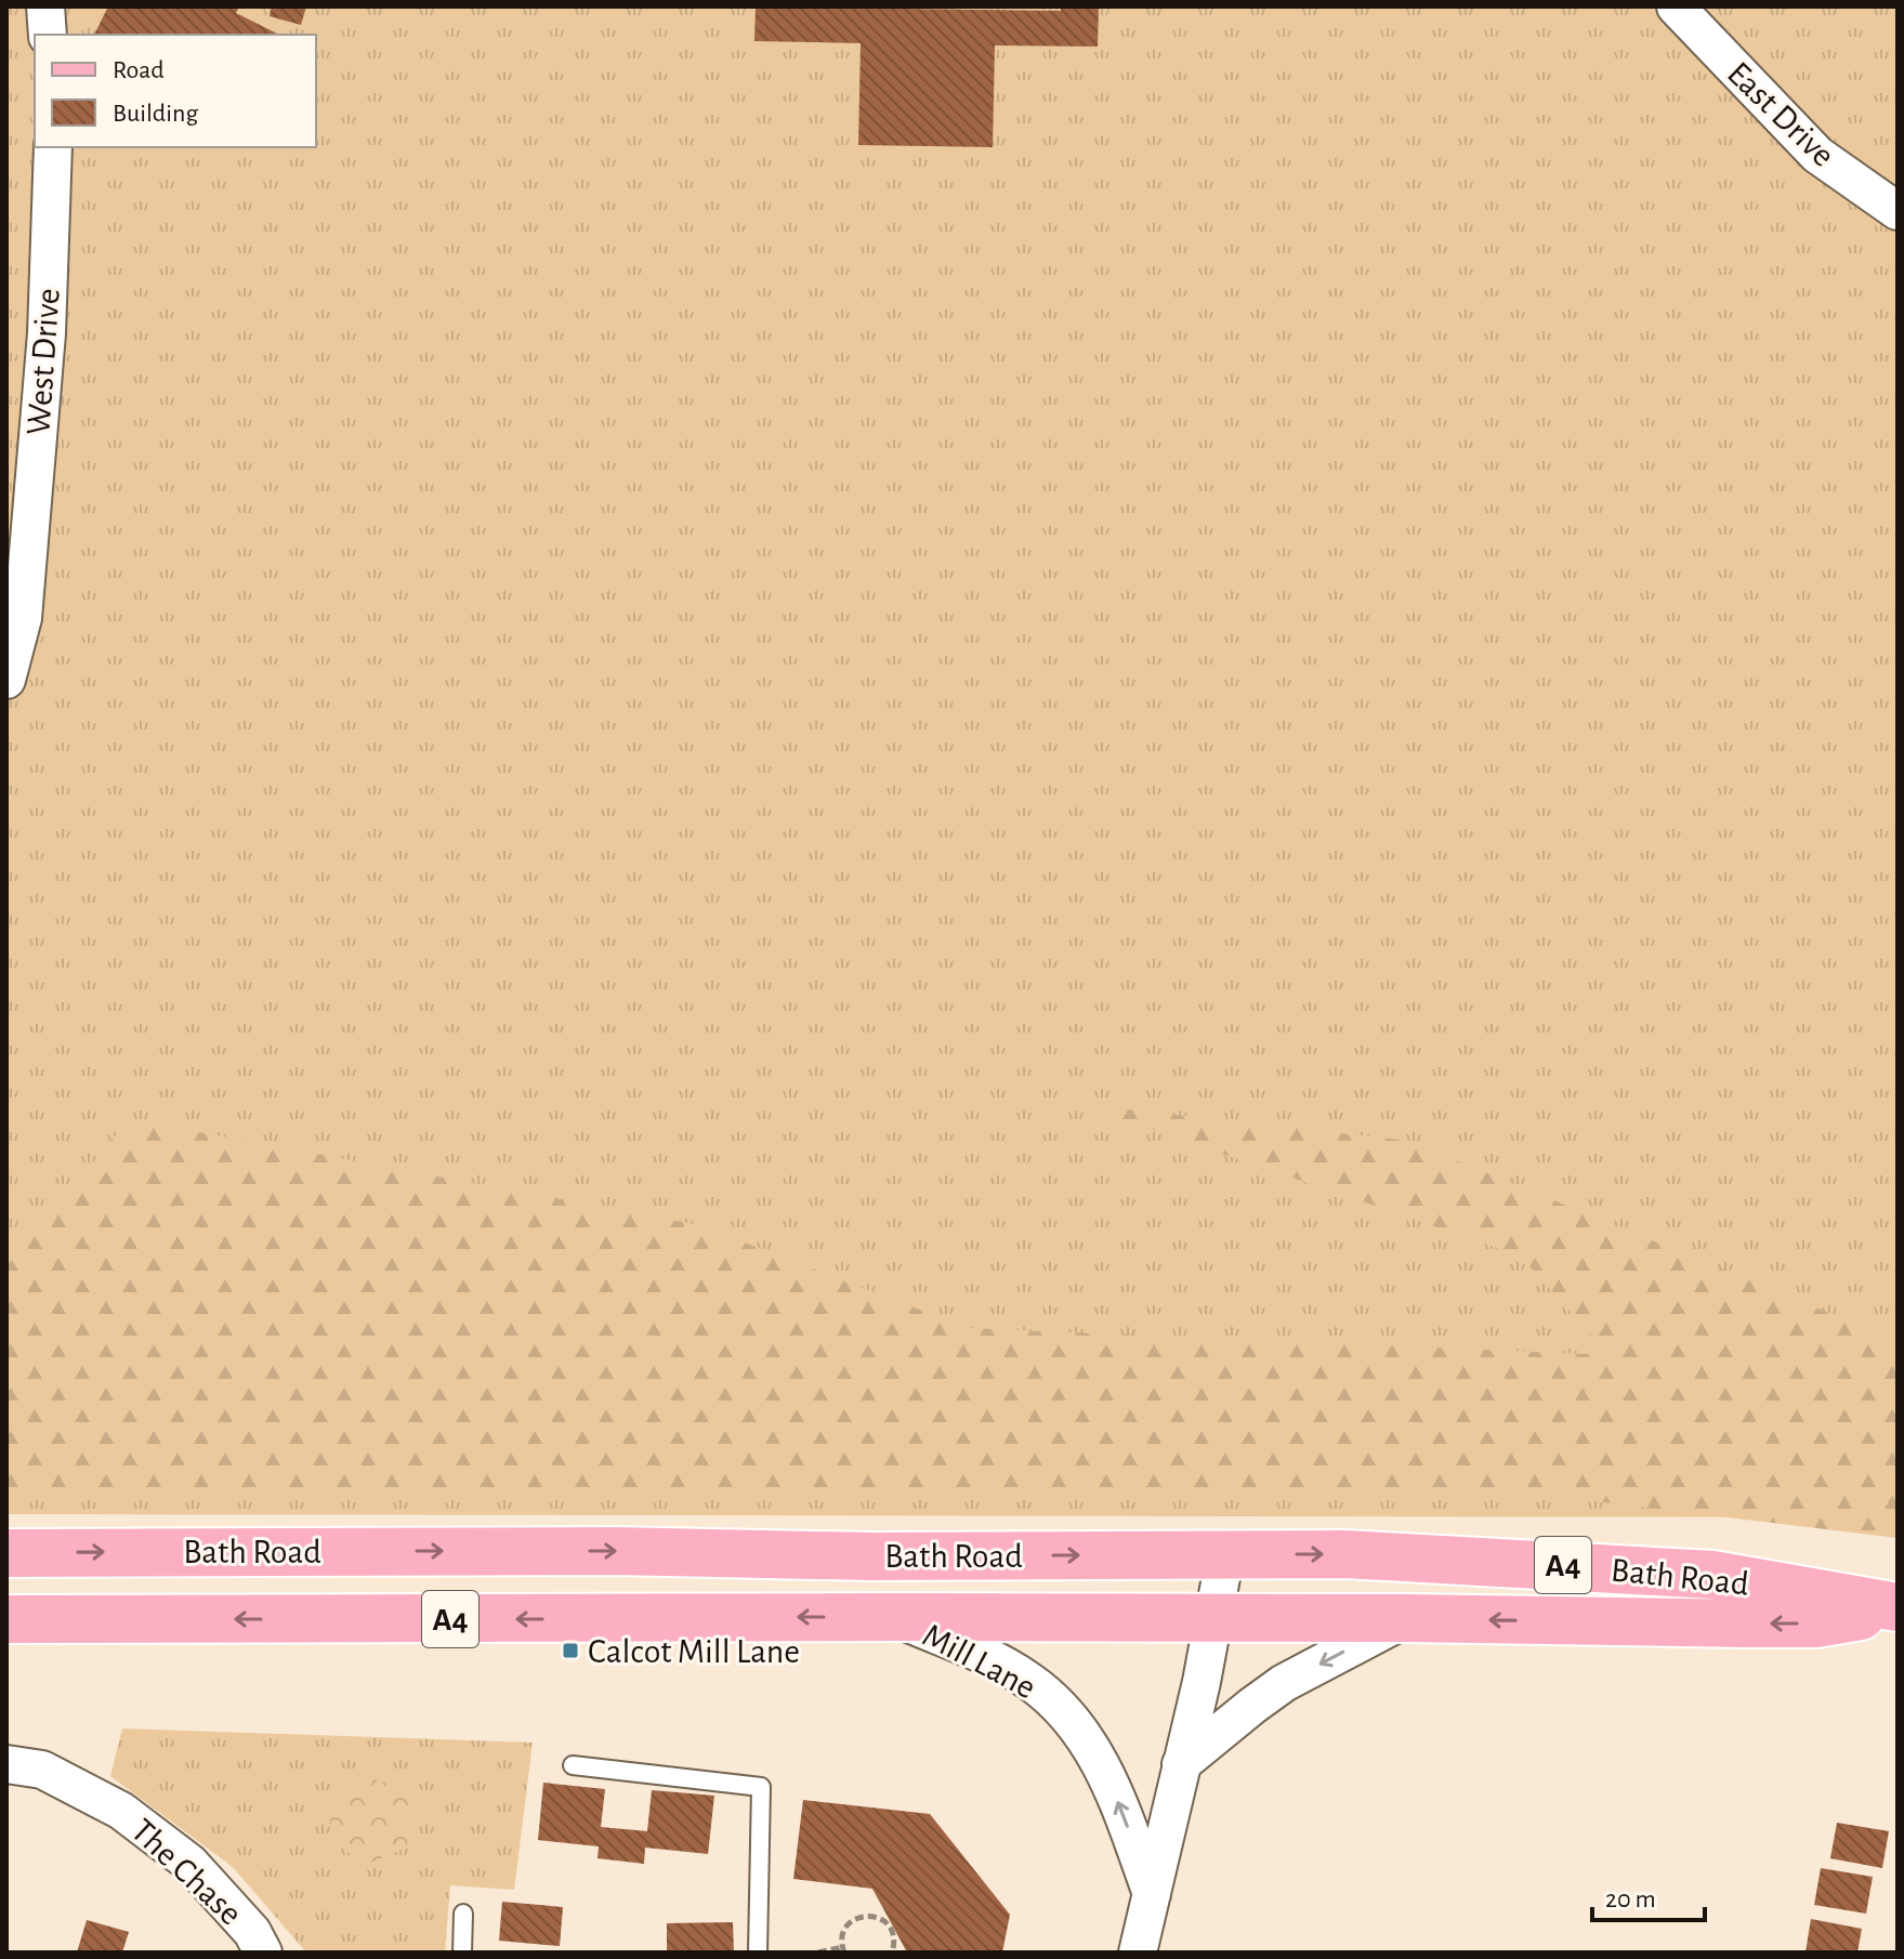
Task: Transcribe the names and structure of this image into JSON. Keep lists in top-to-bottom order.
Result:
{
  "streets": {
    "main road": ["Bath Road", "A4"],
    "street": [
      "East Drive",
      "West Drive",
      "Mill Lane",
      "The Chase"
    ]
  },
  "crossings": [
    ["Bath Road", "Mill Lane"]
  ],
  "one_way": ["Mill Lane"],
  "places": {
    "transit": ["Calcot Mill Lane"]
  },
  "legend": ["Road", "Building"],
  "scale_bar": "20 m"
}
